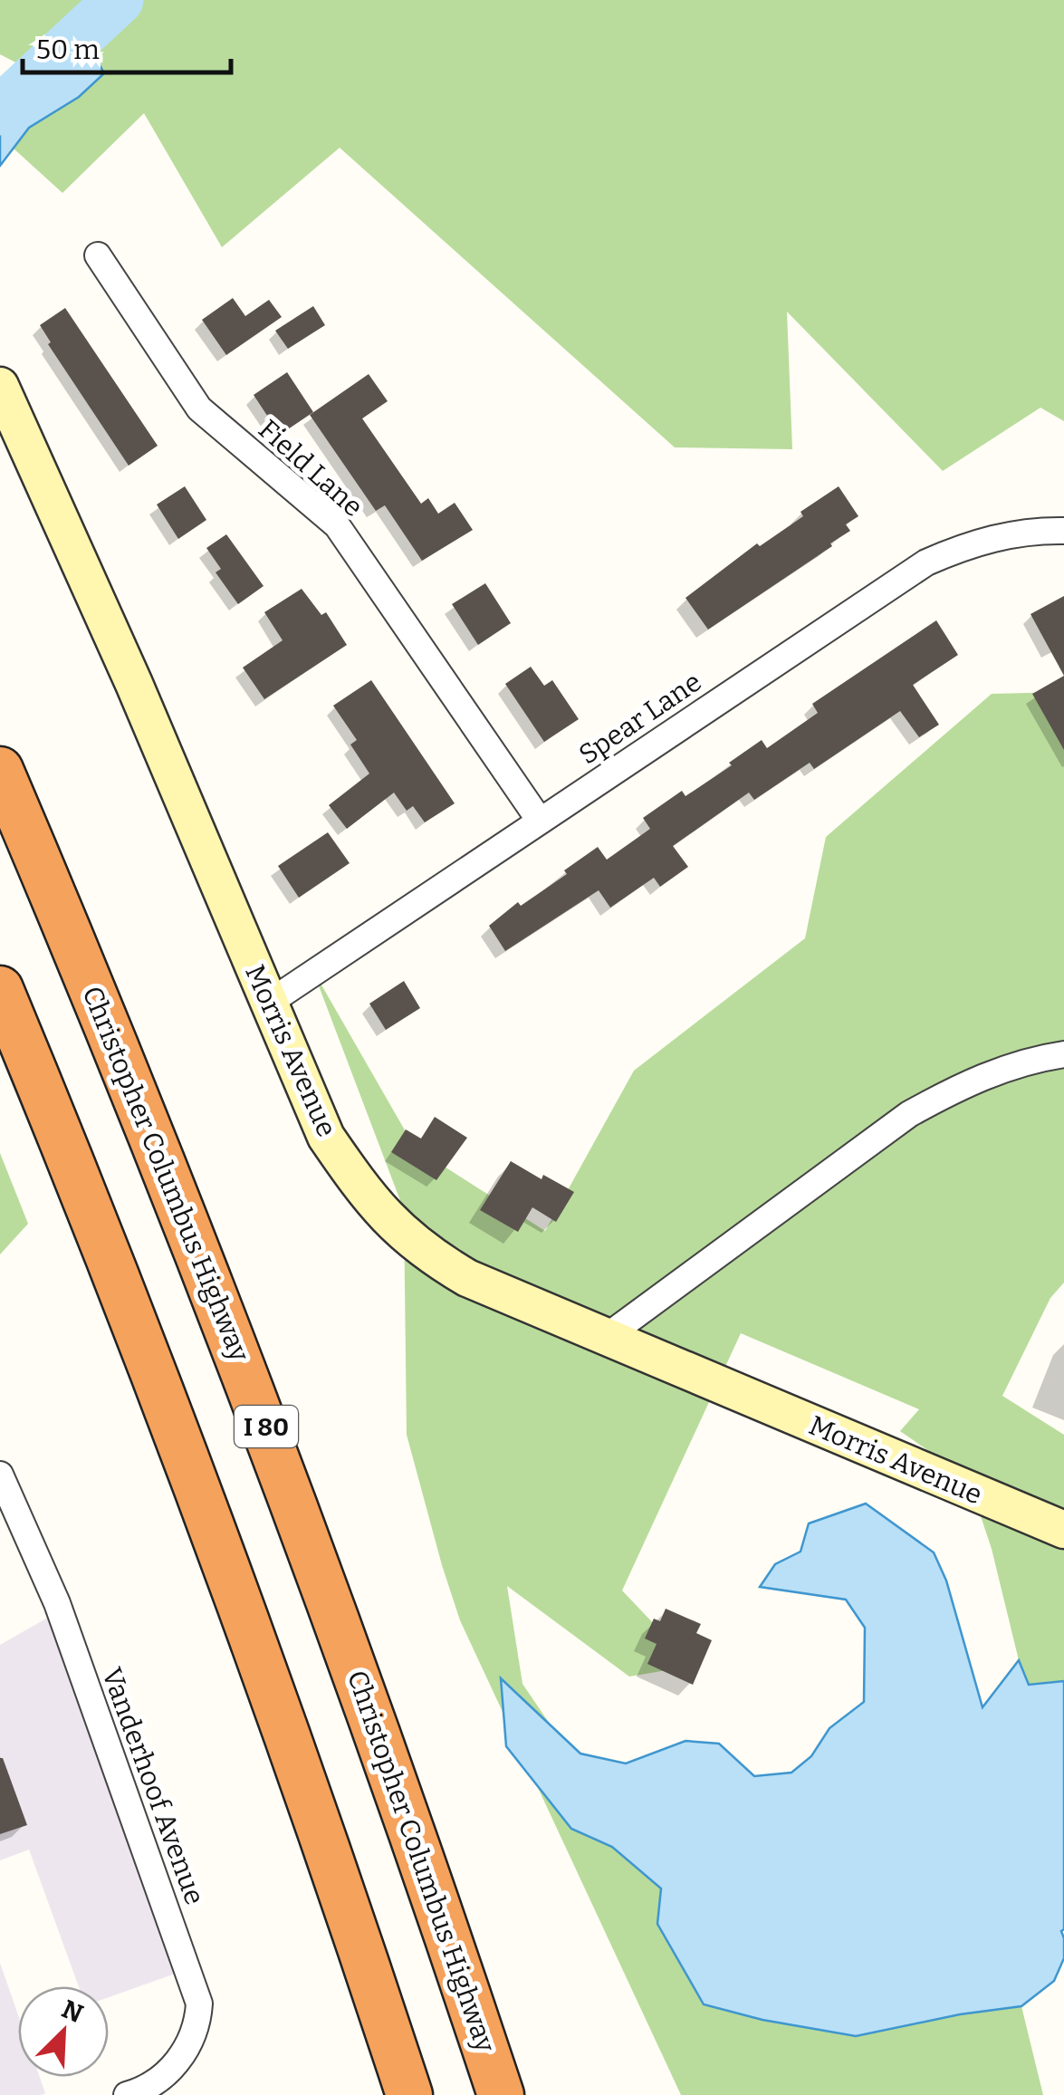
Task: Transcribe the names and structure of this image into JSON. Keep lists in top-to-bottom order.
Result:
{
  "streets": {
    "highway": ["Christopher Columbus Highway", "I 80"],
    "street": [
      "Field Lane",
      "Spear Lane",
      "Morris Avenue",
      "Vanderhoof Avenue"
    ]
  },
  "crossings": [
    ["Field Lane", "Spear Lane"],
    ["Spear Lane", "Morris Avenue"]
  ],
  "scale_bar": "50 m",
  "north": "top right"
}
